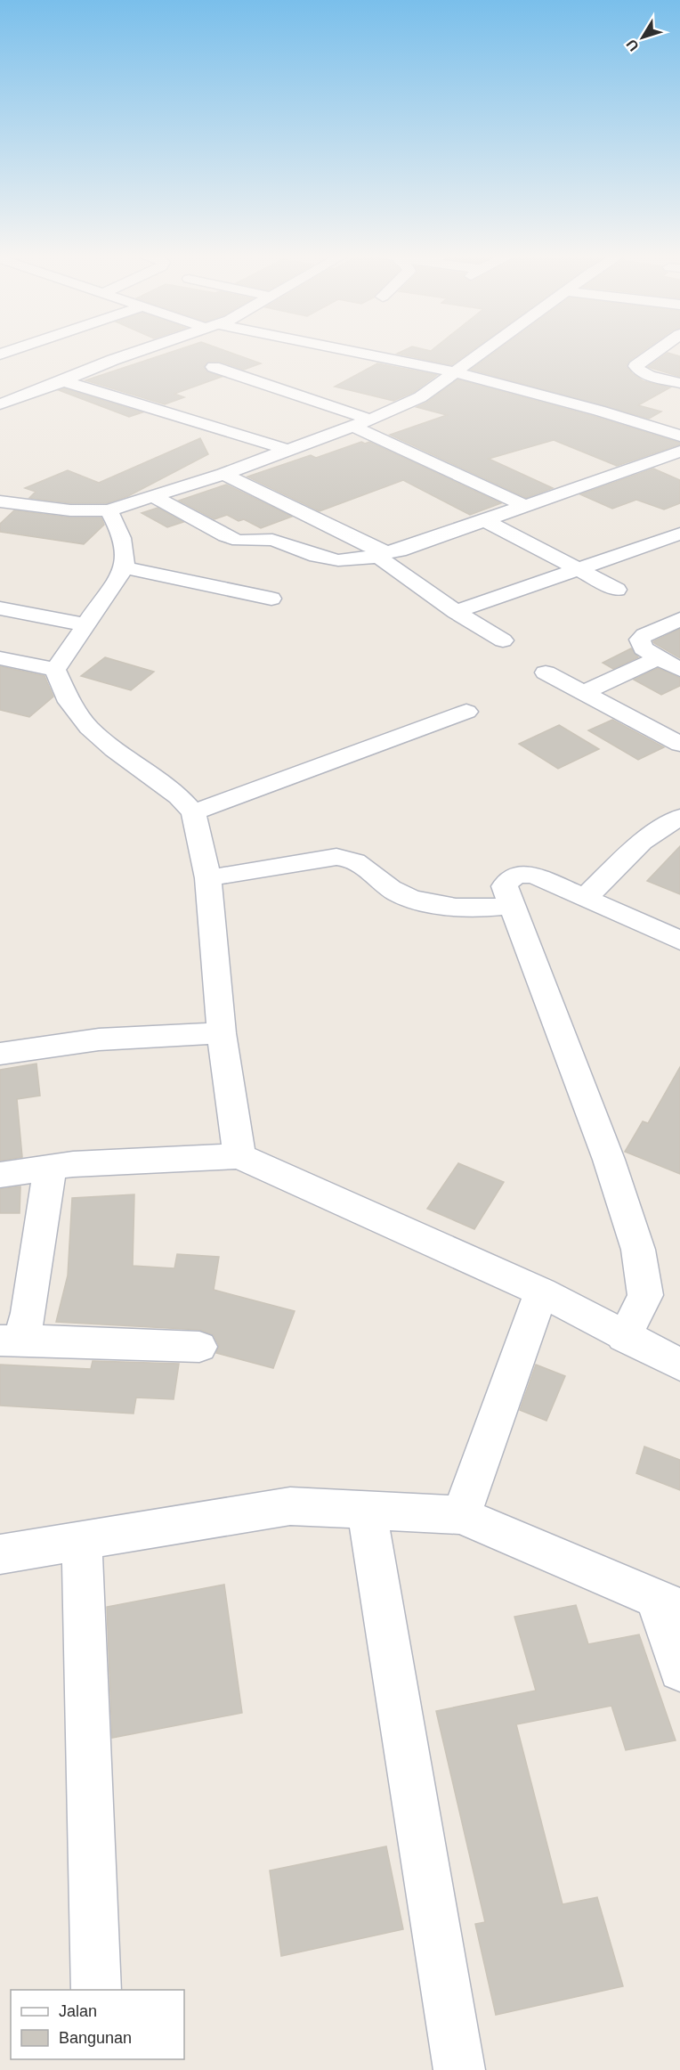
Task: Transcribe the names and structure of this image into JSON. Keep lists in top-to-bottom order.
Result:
{
  "legend": ["Jalan", "Bangunan"],
  "north": "bottom left"
}
